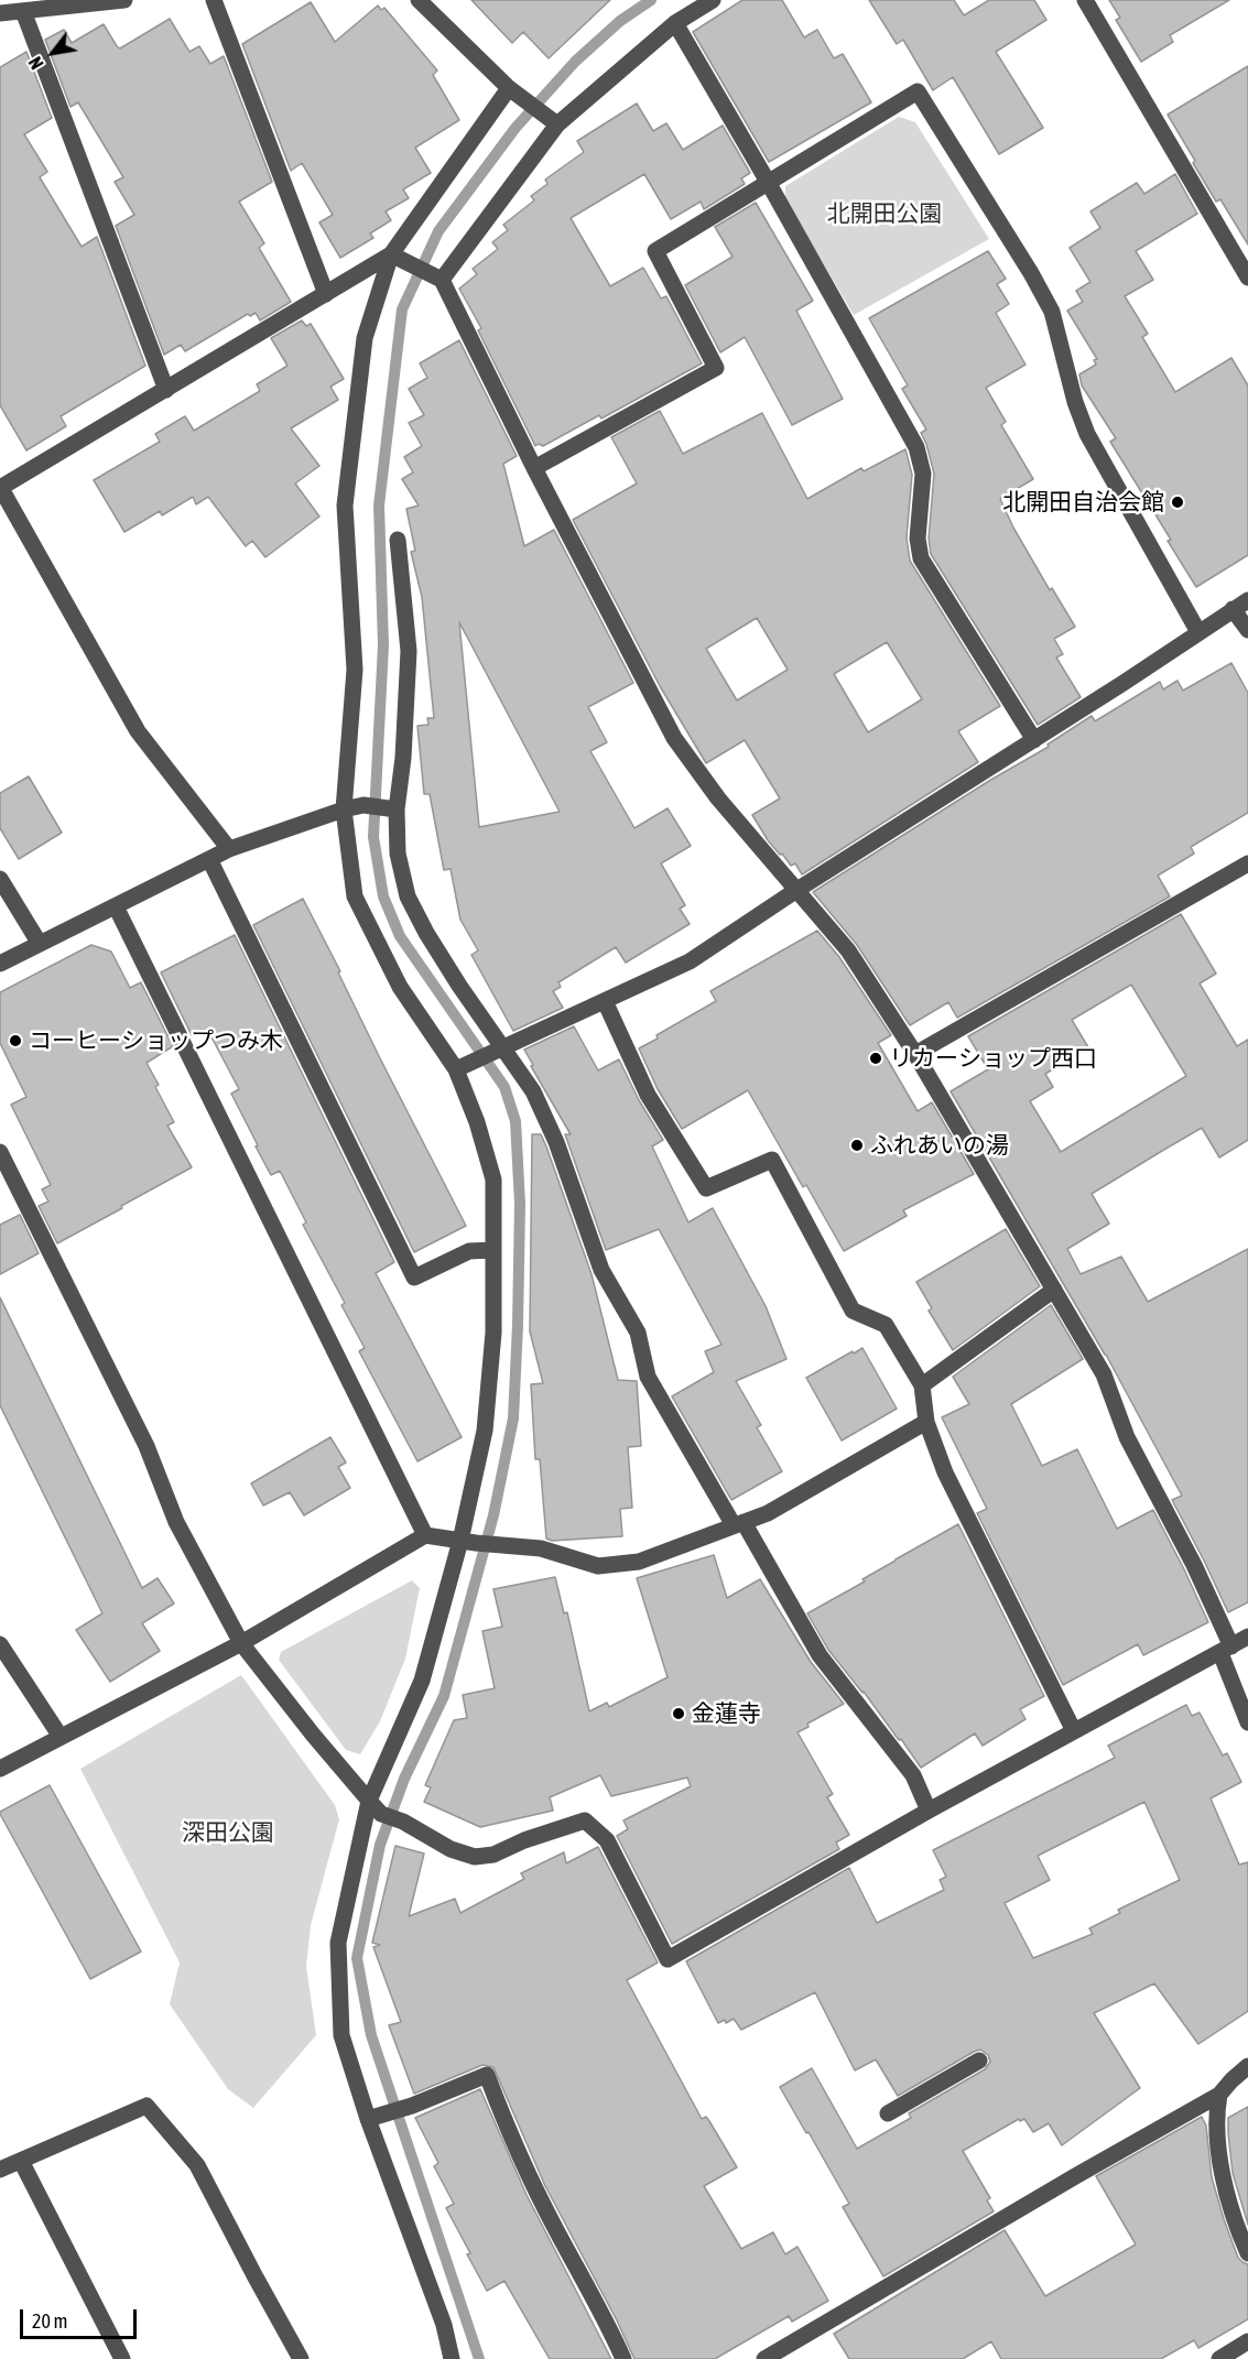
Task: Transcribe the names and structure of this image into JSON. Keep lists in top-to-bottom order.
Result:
{
  "parks": ["北開田公園", "深田公園"],
  "places": [
    "北開田自治会館",
    "コーヒーショップつみ木",
    "リカーショップ西口",
    "ふれあいの湯",
    "金蓮寺"
  ],
  "scale_bar": "20 m",
  "north": "bottom left"
}
